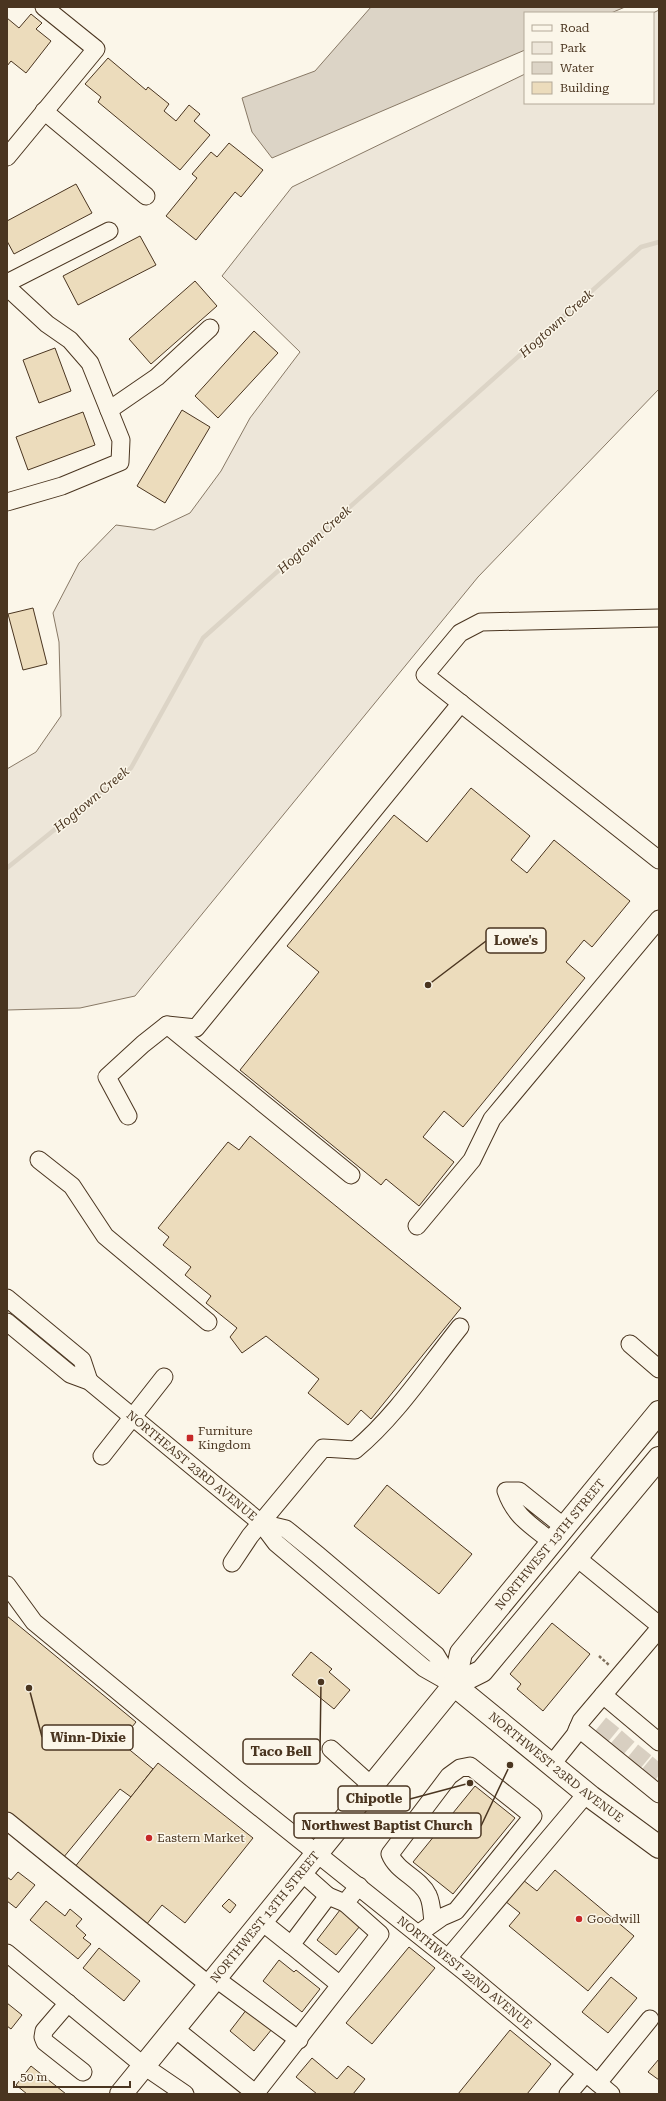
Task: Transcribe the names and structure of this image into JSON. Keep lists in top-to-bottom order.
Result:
{
  "streets": {
    "main road": ["NORTHWEST 13TH STREET", "NORTHWEST 23RD AVENUE"],
    "street": ["NORTHEAST 23RD AVENUE", "NORTHWEST 22ND AVENUE"]
  },
  "crossings": [
    ["NORTHEAST 23RD AVENUE", "NORTHWEST 23RD AVENUE"],
    ["NORTHWEST 13TH STREET", "NORTHWEST 23RD AVENUE"],
    ["NORTHWEST 13TH STREET", "NORTHWEST 22ND AVENUE"]
  ],
  "water": ["Hogtown Creek"],
  "places": {
    "other": [
      "Lowe's",
      "Taco Bell",
      "Winn-Dixie",
      "Northwest Baptist Church",
      "Chipotle",
      "Eastern Market",
      "Goodwill"
    ],
    "transit": ["Furniture Kingdom"]
  },
  "legend": [
    "Road",
    "Park",
    "Water",
    "Building"
  ],
  "scale_bar": "50 m"
}
